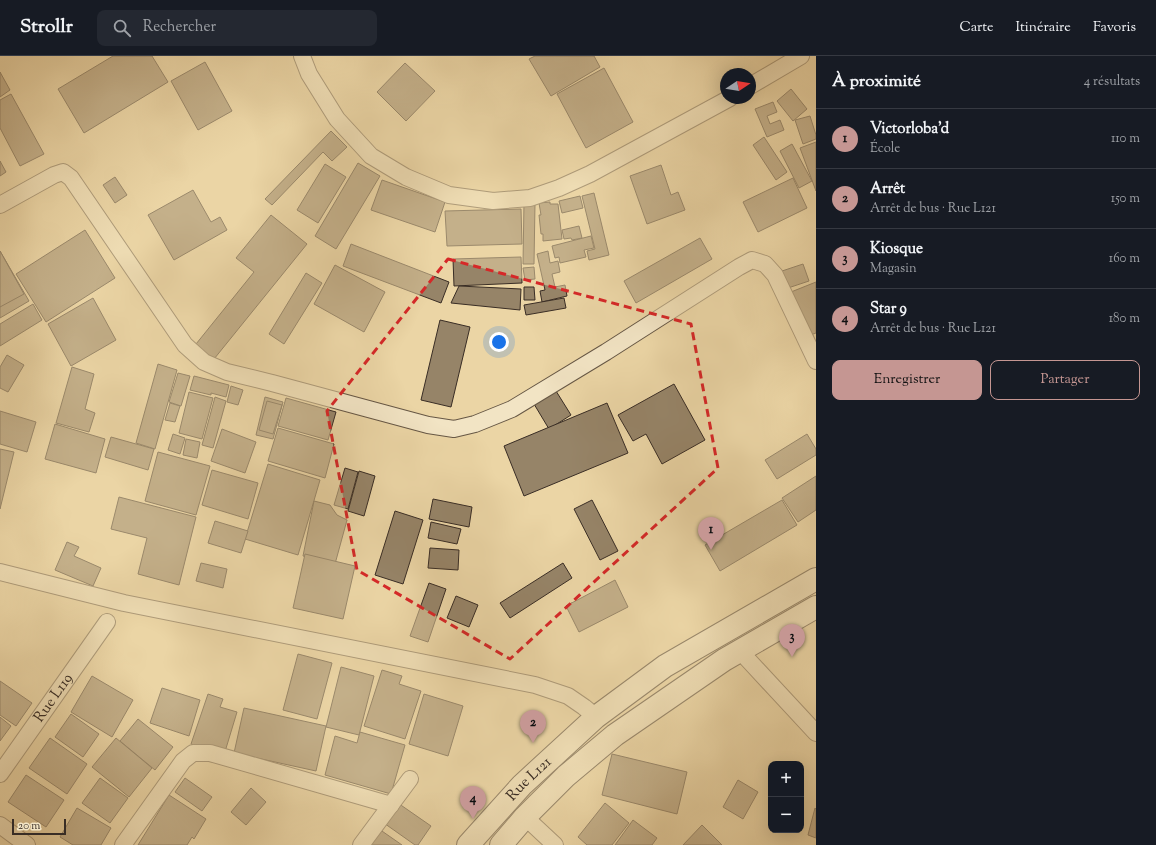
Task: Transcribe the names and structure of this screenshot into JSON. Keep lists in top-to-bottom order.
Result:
{
  "streets": {
    "main road": ["Rue L121"],
    "street": ["Rue L119"]
  },
  "scale_bar": "20 m",
  "north": "right",
  "page": {
    "header": "Strollr",
    "search": "Rechercher",
    "nav": ["Carte", "Itinéraire", "Favoris"],
    "heading": ["À proximité", "4 résultats"],
    "list": [
      {
        "mark": "1",
        "name": "Victorloba'd",
        "note": "École",
        "value": "110 m"
      },
      {
        "mark": "2",
        "name": "Arrêt",
        "note": "Arrêt de bus · Rue L121",
        "value": "150 m"
      },
      {
        "mark": "3",
        "name": "Kiosque",
        "note": "Magasin",
        "value": "160 m"
      },
      {
        "mark": "4",
        "name": "Star 9",
        "note": "Arrêt de bus · Rue L121",
        "value": "180 m"
      }
    ],
    "buttons": ["Enregistrer", "Partager"],
    "pins": [
      "1",
      "3",
      "2",
      "4"
    ],
    "map_buttons": ["+", "−"],
    "scale": "20 m"
  }
}
